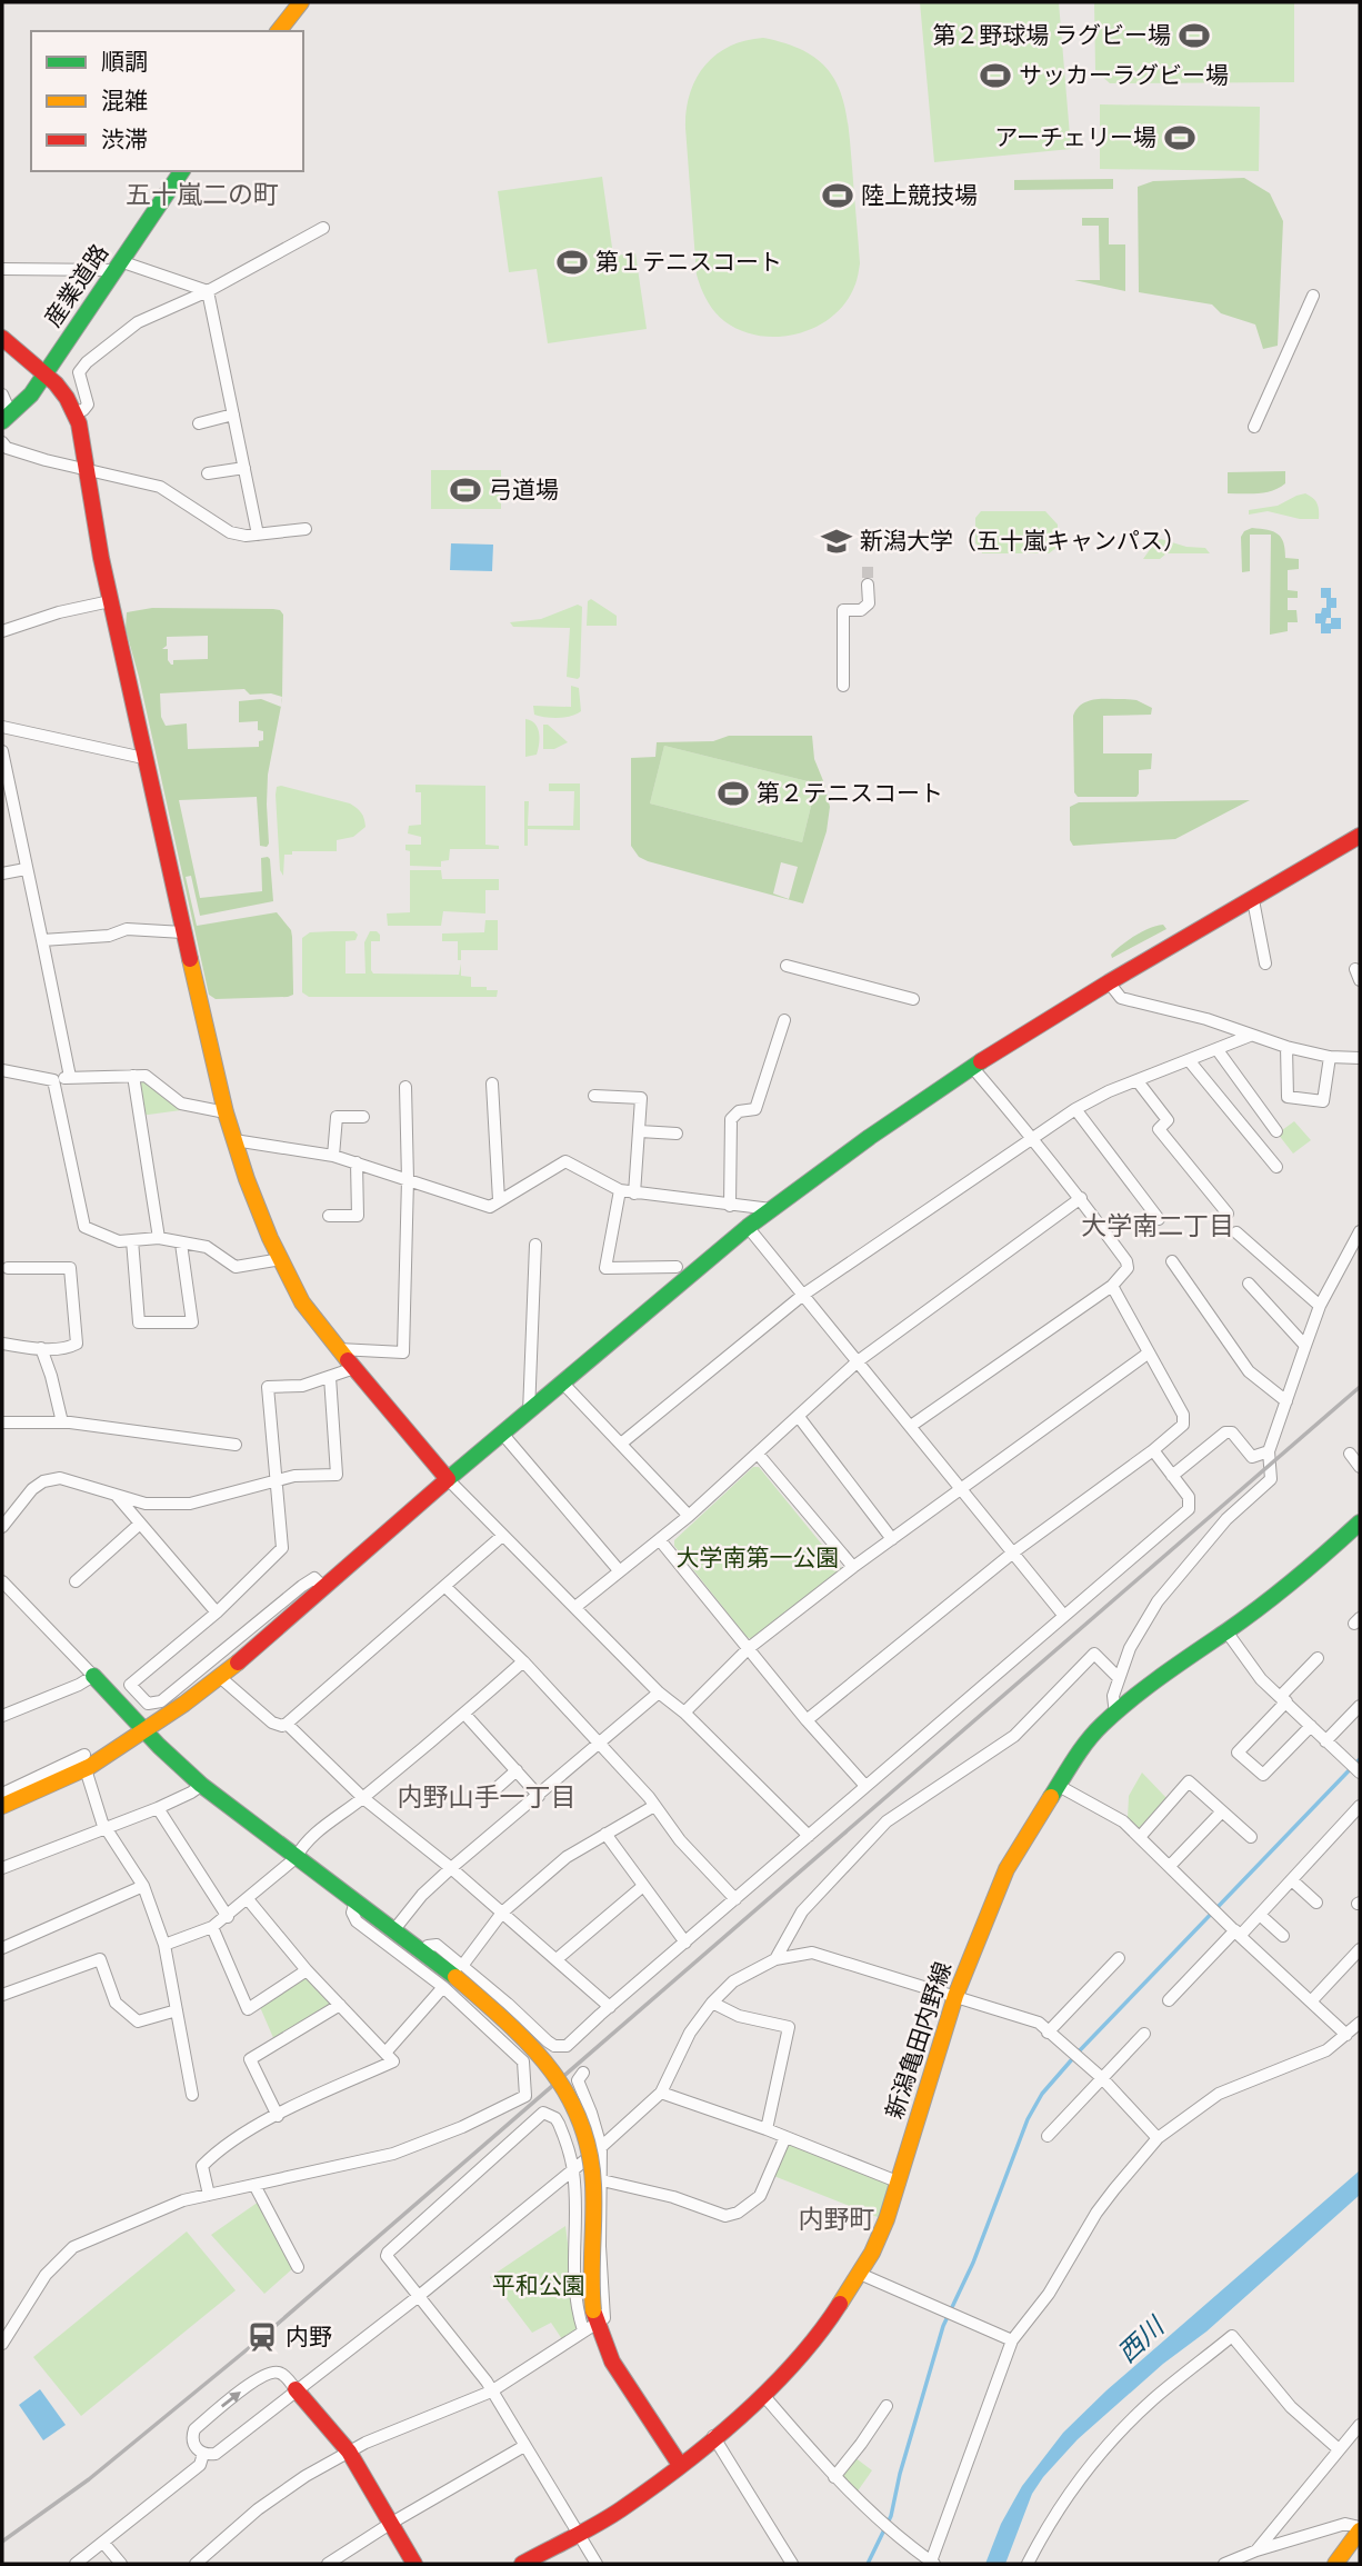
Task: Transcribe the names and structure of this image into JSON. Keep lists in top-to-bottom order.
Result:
{
  "streets": {
    "street": ["産業道路", "新潟亀田内野線"]
  },
  "districts": [
    "五十嵐二の町",
    "大学南二丁目",
    "内野山手一丁目",
    "内野町"
  ],
  "water": ["西川"],
  "parks": ["大学南第一公園", "平和公園"],
  "places": {
    "sports": [
      "第２野球場 ラグビー場",
      "サッカーラグビー場",
      "アーチェリー場",
      "陸上競技場",
      "第１テニスコート",
      "弓道場",
      "第２テニスコート"
    ],
    "school or university": ["新潟大学（五十嵐キャンパス）"],
    "station": ["内野"]
  },
  "legend": ["順調", "混雑", "渋滞"]
}
